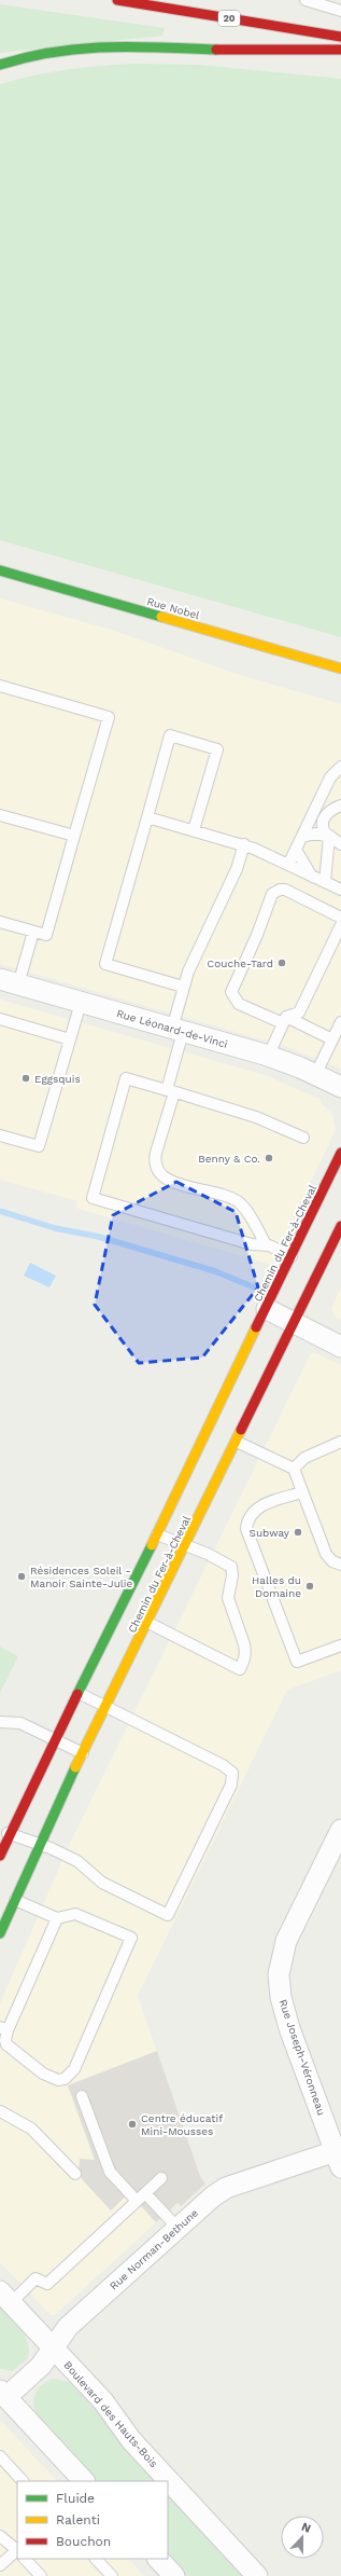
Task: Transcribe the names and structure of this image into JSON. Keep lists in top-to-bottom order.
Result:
{
  "streets": {
    "main road": ["20", "Rue Nobel", "Chemin du Fer-à-Cheval"],
    "street": [
      "Rue Léonard-de-Vinci",
      "Rue Joseph-Véronneau",
      "Rue Norman-Bethune",
      "Boulevard des Hauts-Bois"
    ]
  },
  "crossings": [
    ["Rue Joseph-Véronneau", "Rue Norman-Bethune"],
    ["Rue Norman-Bethune", "Boulevard des Hauts-Bois"]
  ],
  "places": [
    "Couche-Tard",
    "Eggsquis",
    "Benny & Co.",
    "Subway",
    "Résidences Soleil - Manoir Sainte-Julie",
    "Halles du Domaine",
    "Centre éducatif Mini-Mousses"
  ],
  "legend": ["Fluide", "Ralenti", "Bouchon"],
  "north": "top"
}
